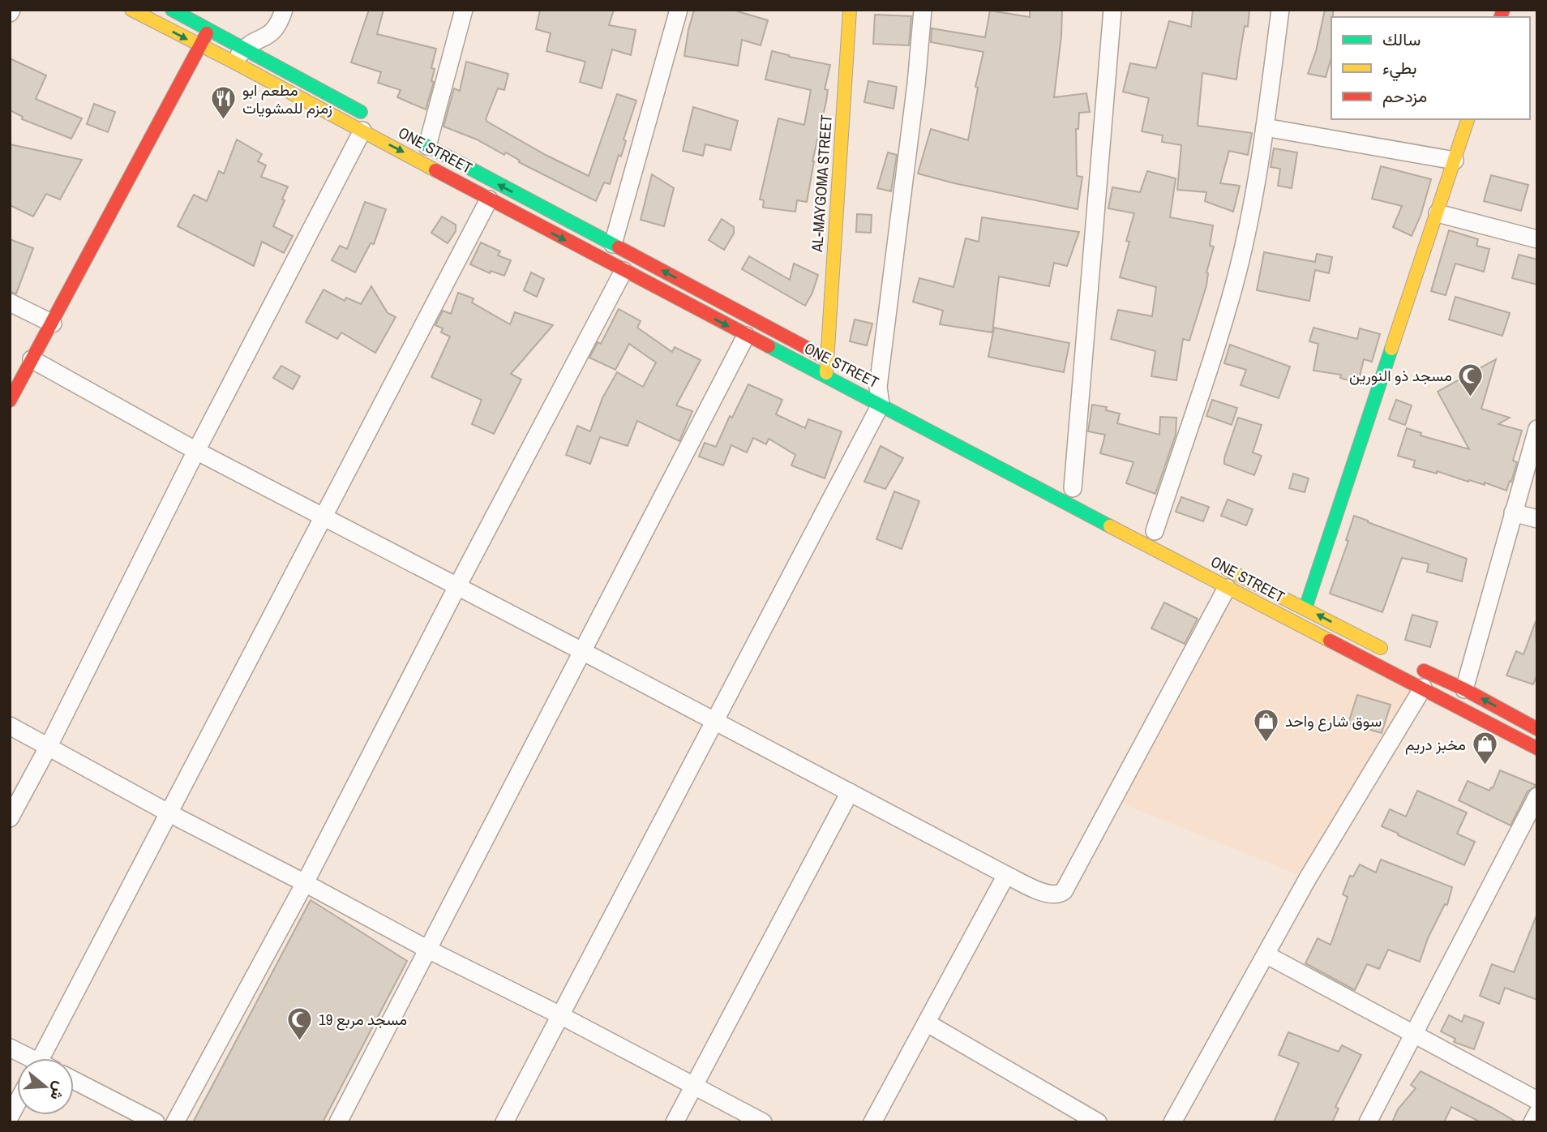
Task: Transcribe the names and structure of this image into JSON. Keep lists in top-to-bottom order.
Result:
{
  "streets": {
    "street": ["ONE STREET", "AL-MAYGOMA STREET"]
  },
  "crossings": [
    ["ONE STREET", "AL-MAYGOMA STREET"]
  ],
  "places": {
    "restaurant": ["مطعم ابو زمزم للمشويات"],
    "mosque": ["مسجد ذو النورين", "مسجد مربع 19"],
    "shop": ["سوق شارع واحد", "مخبز دريم"]
  },
  "legend": ["سالك", "بطيء", "مزدحم"],
  "north": "right"
}
